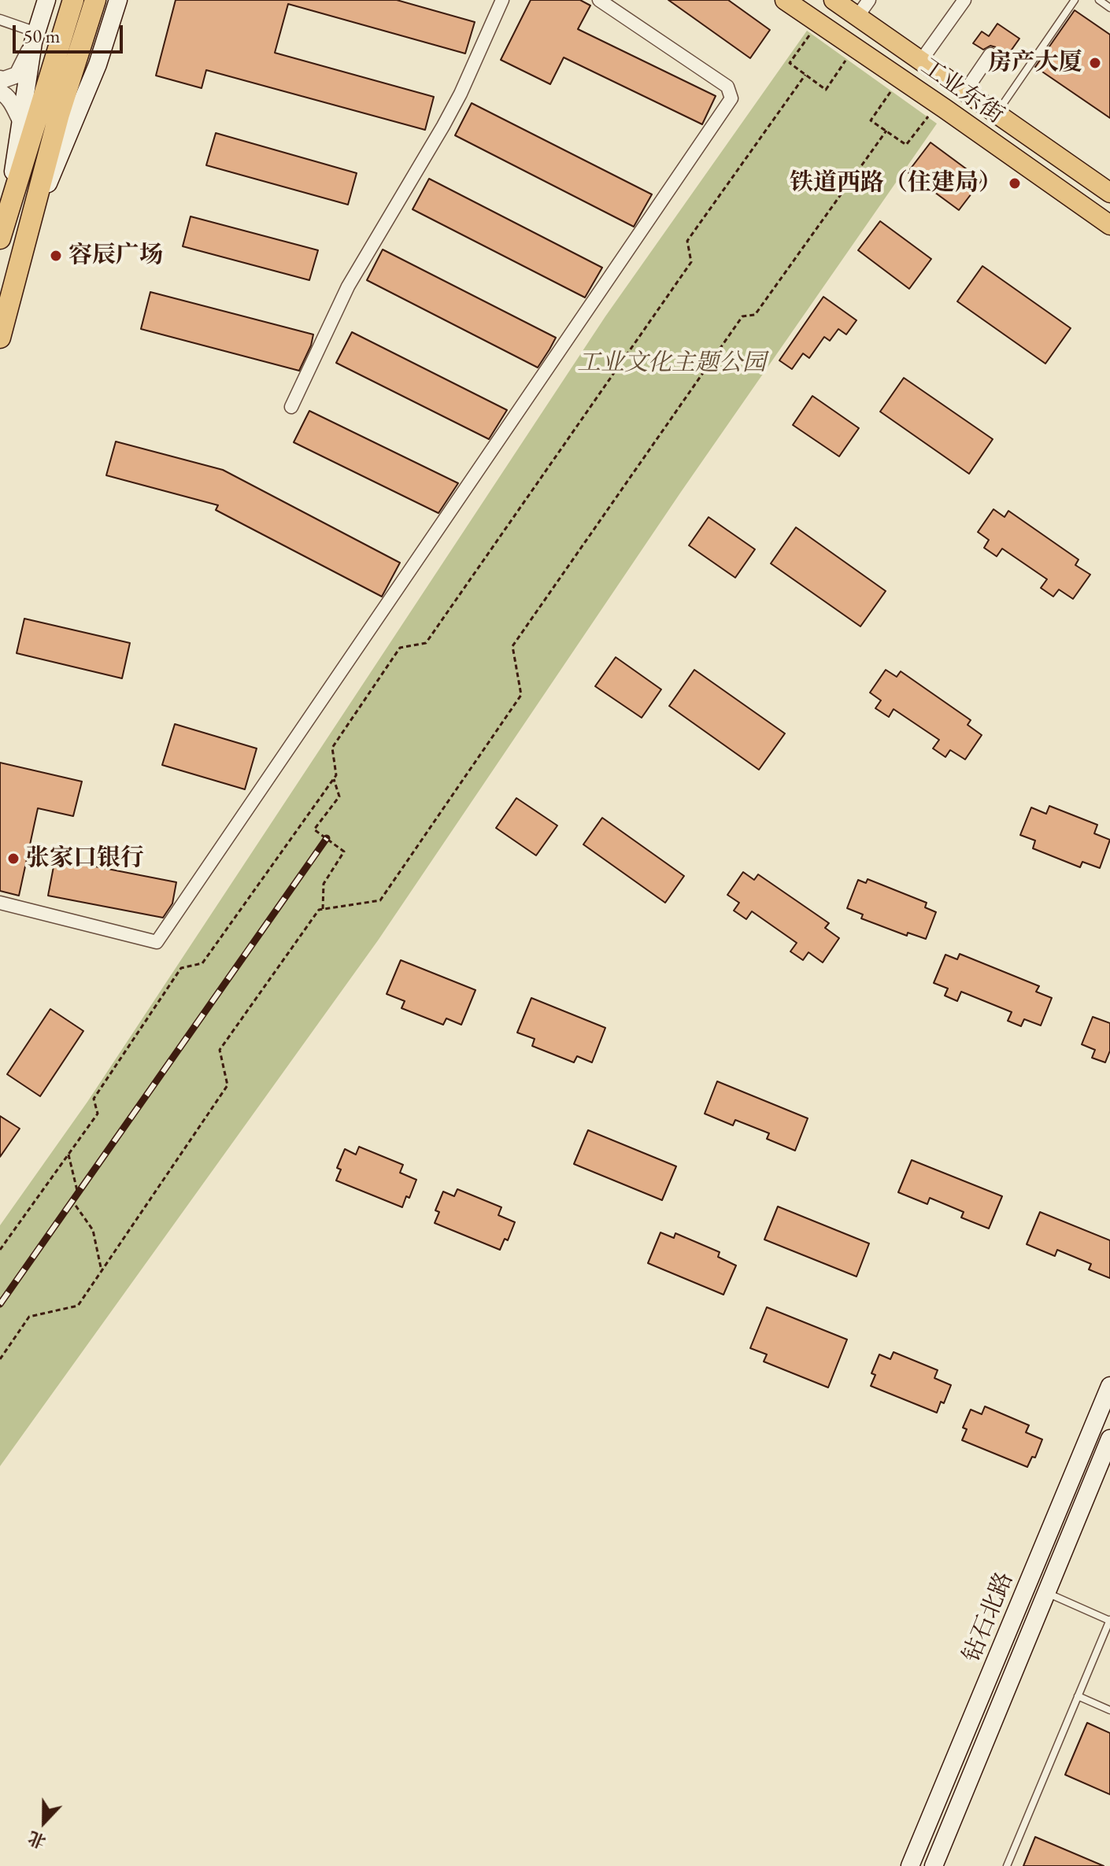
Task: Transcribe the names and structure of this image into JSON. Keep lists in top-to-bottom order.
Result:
{
  "streets": {
    "main road": ["工业东街", "钻石北路"]
  },
  "parks": ["工业文化主题公园"],
  "places": [
    "房产大厦",
    "铁道西路（住建局）",
    "容辰广场",
    "张家口银行"
  ],
  "scale_bar": "50 m",
  "north": "bottom"
}
